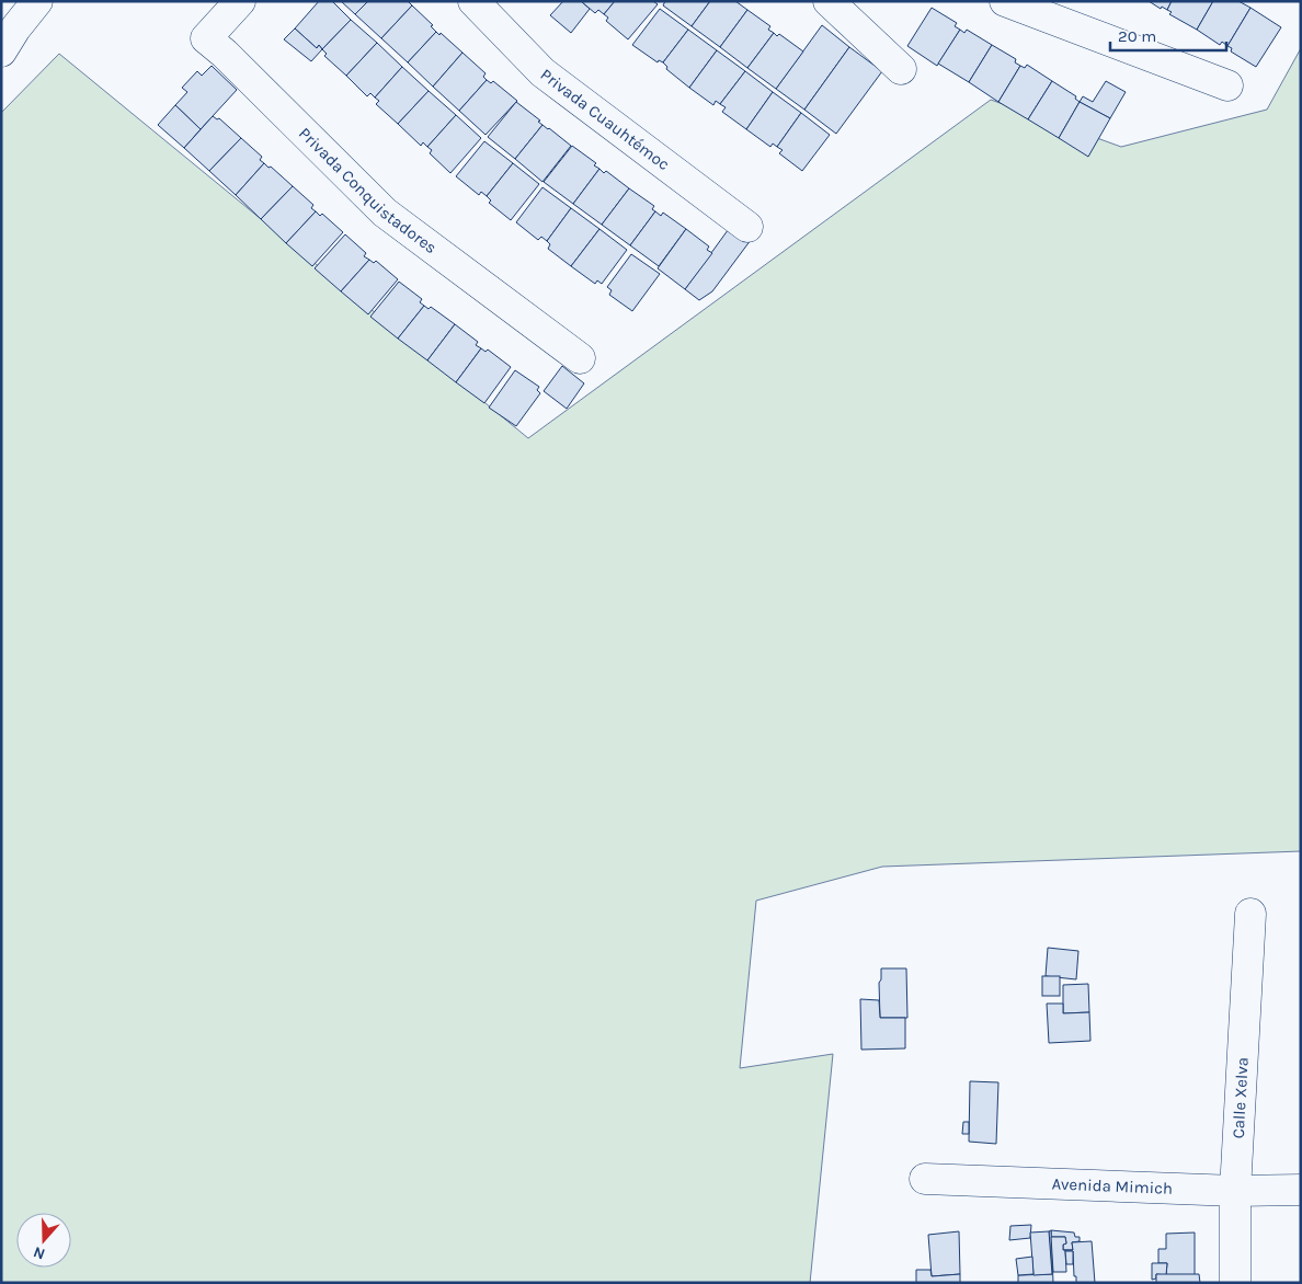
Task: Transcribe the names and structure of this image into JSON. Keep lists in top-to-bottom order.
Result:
{
  "streets": {
    "street": [
      "Privada Cuauhtémoc",
      "Privada Conquistadores",
      "Calle Xelva",
      "Avenida Mimich"
    ]
  },
  "crossings": [
    ["Calle Xelva", "Avenida Mimich"]
  ],
  "scale_bar": "20 m",
  "north": "bottom"
}
